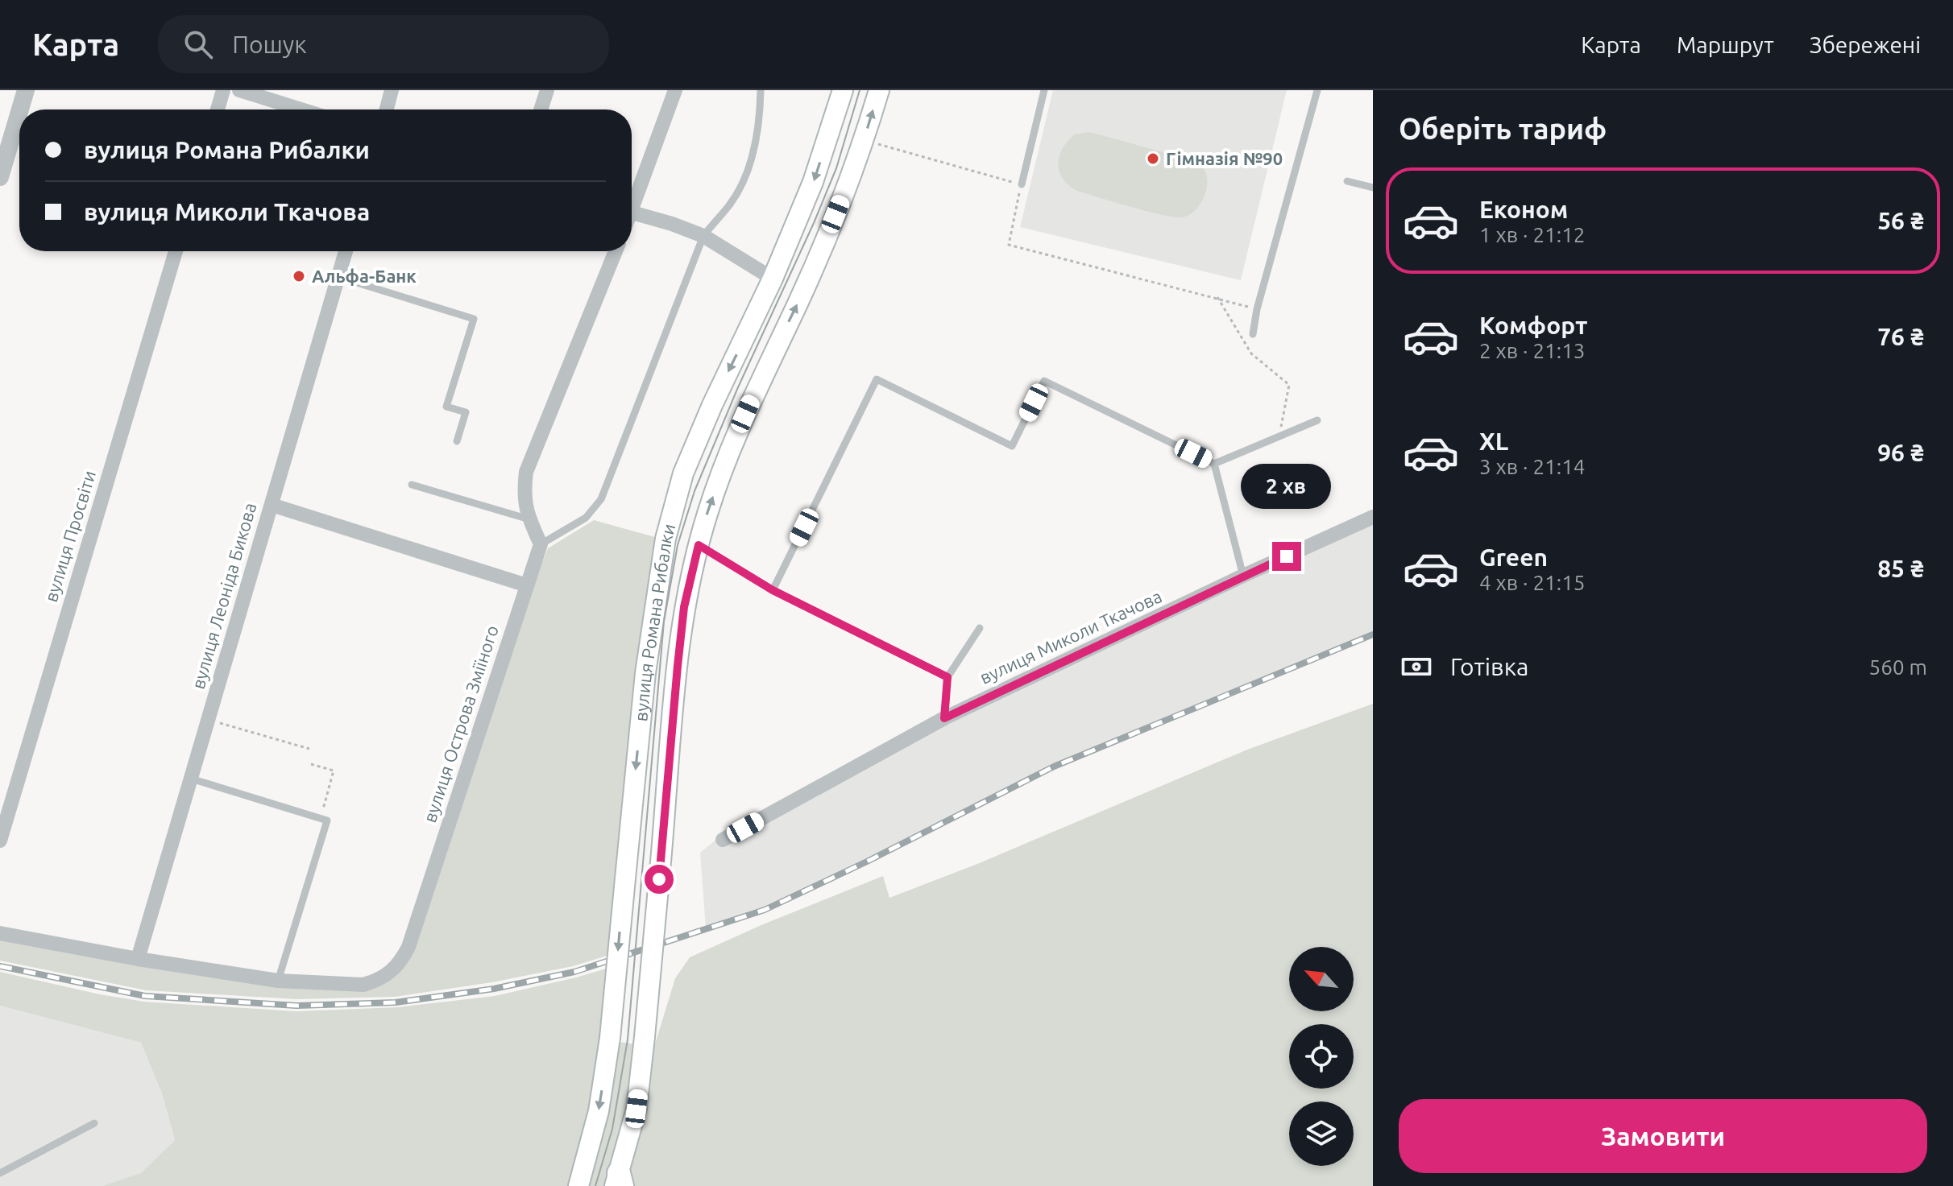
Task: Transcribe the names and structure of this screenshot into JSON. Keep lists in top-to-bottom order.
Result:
{
  "streets": {
    "main road": ["вулиця Романа Рибалки"],
    "street": [
      "вулиця Просвіти",
      "вулиця Леоніда Бикова",
      "вулиця Миколи Ткачова",
      "вулиця Острова Зміїного"
    ]
  },
  "crossings": [
    ["вулиця Леоніда Бикова", "вулиця Острова Зміїного"]
  ],
  "places": ["Гімназія №90", "Альфа-Банк"],
  "north": "top left",
  "page": {
    "header": "Карта",
    "search": "Пошук",
    "nav": ["Карта", "Маршрут", "Збережені"],
    "heading": "Оберіть тариф",
    "banner": ["вулиця Романа Рибалки", "вулиця Миколи Ткачова"],
    "list": [
      {
        "name": "Економ",
        "note": "1 хв · 21:12",
        "value": "56 ₴"
      },
      {
        "name": "Комфорт",
        "note": "2 хв · 21:13",
        "value": "76 ₴"
      },
      {
        "name": "XL",
        "note": "3 хв · 21:14",
        "value": "96 ₴"
      },
      {
        "name": "Green",
        "note": "4 хв · 21:15",
        "value": "85 ₴"
      }
    ],
    "bubble": "2 хв",
    "pay": ["Готівка", "560 m"],
    "buttons": "Замовити"
  }
}
